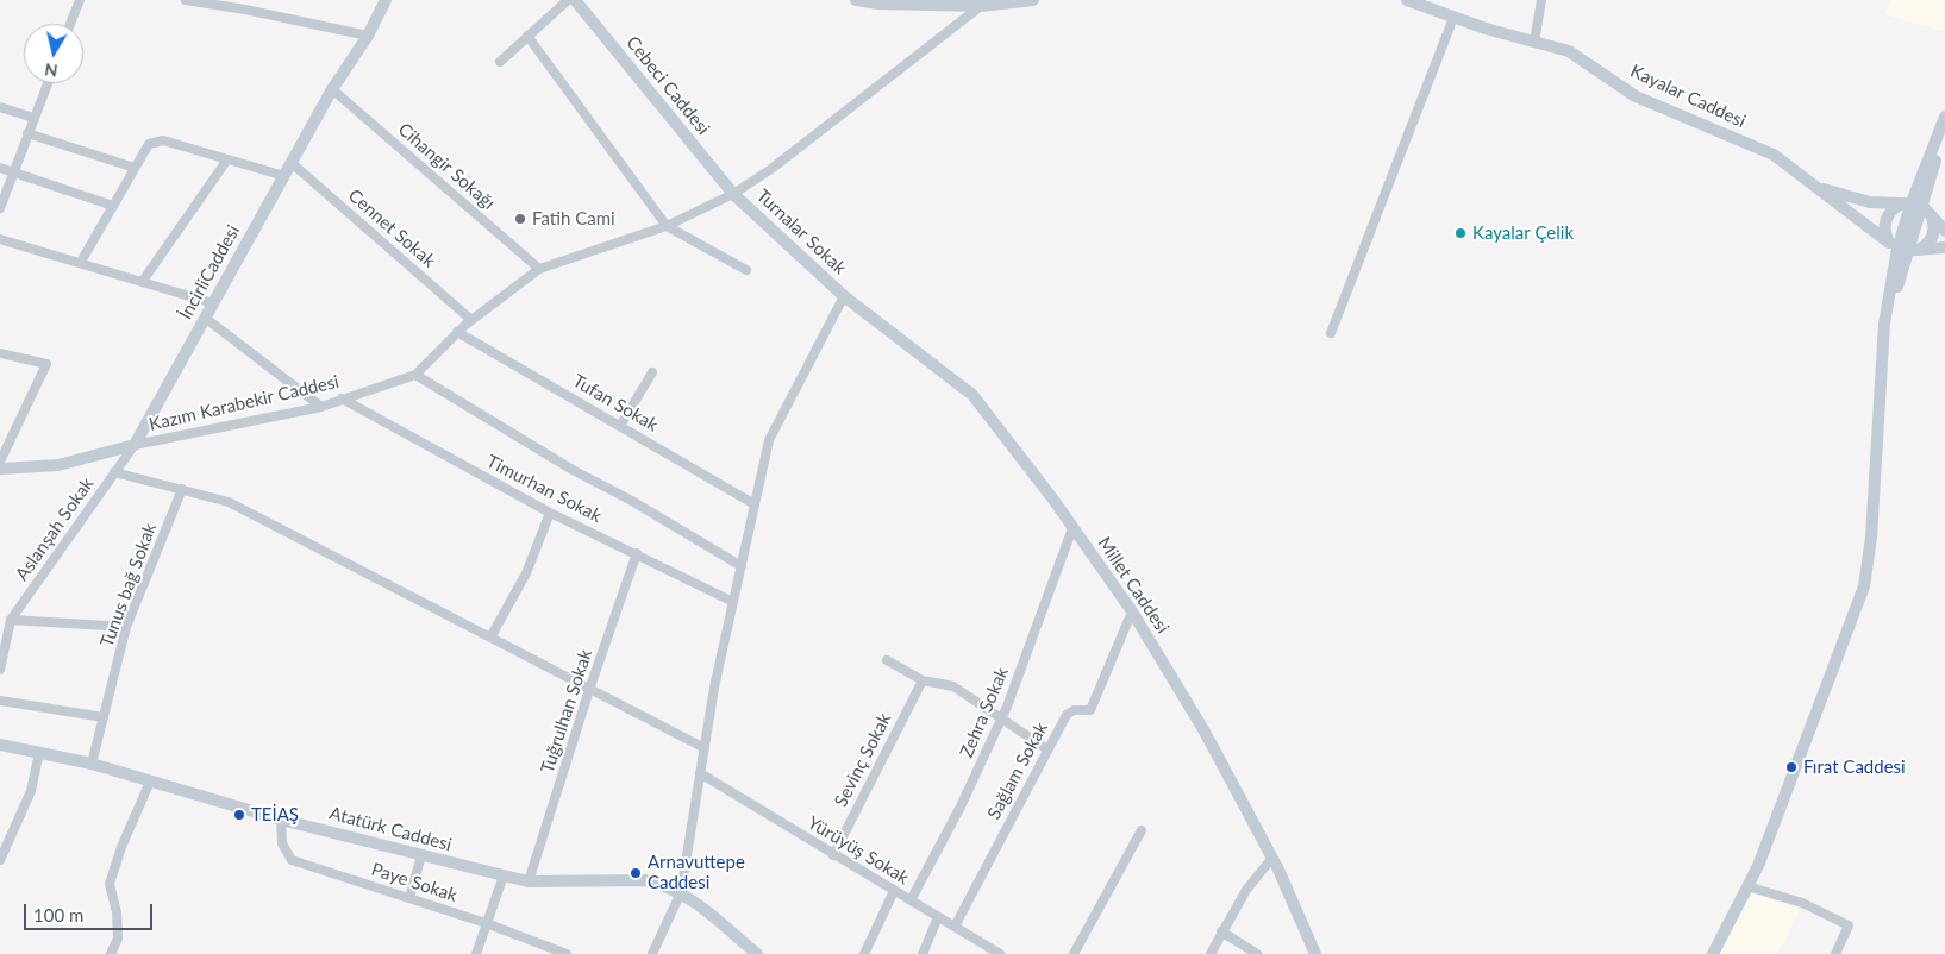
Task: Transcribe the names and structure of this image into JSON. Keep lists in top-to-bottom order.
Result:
{
  "streets": {
    "street": [
      "Cebeci Caddesi",
      "Kayalar Caddesi",
      "Cihangir Sokağı",
      "Cennet Sokak",
      "Turnalar Sokak",
      "İncirliCaddesi",
      "Kazım Karabekir Caddesi",
      "Tufan Sokak",
      "Timurhan Sokak",
      "Aslanşah Sokak",
      "Tunus bağ Sokak",
      "Millet Caddesi",
      "Tuğrulhan Sokak",
      "Zehra Sokak",
      "Sevinç Sokak",
      "Sağlam Sokak",
      "Atatürk Caddesi",
      "Yürüyüş Sokak",
      "Paye Sokak"
    ]
  },
  "crossings": [
    ["Cebeci Caddesi", "Turnalar Sokak"],
    ["Cebeci Caddesi", "Kazım Karabekir Caddesi"],
    ["Cihangir Sokağı", "İncirliCaddesi"],
    ["Cihangir Sokağı", "Kazım Karabekir Caddesi"],
    ["Cennet Sokak", "İncirliCaddesi"],
    ["Cennet Sokak", "Kazım Karabekir Caddesi"],
    ["Turnalar Sokak", "Kazım Karabekir Caddesi"],
    ["Turnalar Sokak", "Millet Caddesi"],
    ["İncirliCaddesi", "Kazım Karabekir Caddesi"],
    ["İncirliCaddesi", "Aslanşah Sokak"],
    ["Kazım Karabekir Caddesi", "Tufan Sokak"],
    ["Kazım Karabekir Caddesi", "Timurhan Sokak"],
    ["Kazım Karabekir Caddesi", "Aslanşah Sokak"],
    ["Timurhan Sokak", "Tuğrulhan Sokak"],
    ["Tunus bağ Sokak", "Atatürk Caddesi"],
    ["Millet Caddesi", "Zehra Sokak"],
    ["Millet Caddesi", "Sağlam Sokak"],
    ["Tuğrulhan Sokak", "Atatürk Caddesi"],
    ["Zehra Sokak", "Yürüyüş Sokak"],
    ["Sevinç Sokak", "Yürüyüş Sokak"],
    ["Sağlam Sokak", "Yürüyüş Sokak"],
    ["Atatürk Caddesi", "Paye Sokak"]
  ],
  "places": [
    "Fatih Cami",
    "Kayalar Çelik",
    "Fırat Caddesi",
    "TEİAŞ",
    "Arnavuttepe Caddesi"
  ],
  "scale_bar": "100 m",
  "north": "bottom"
}
